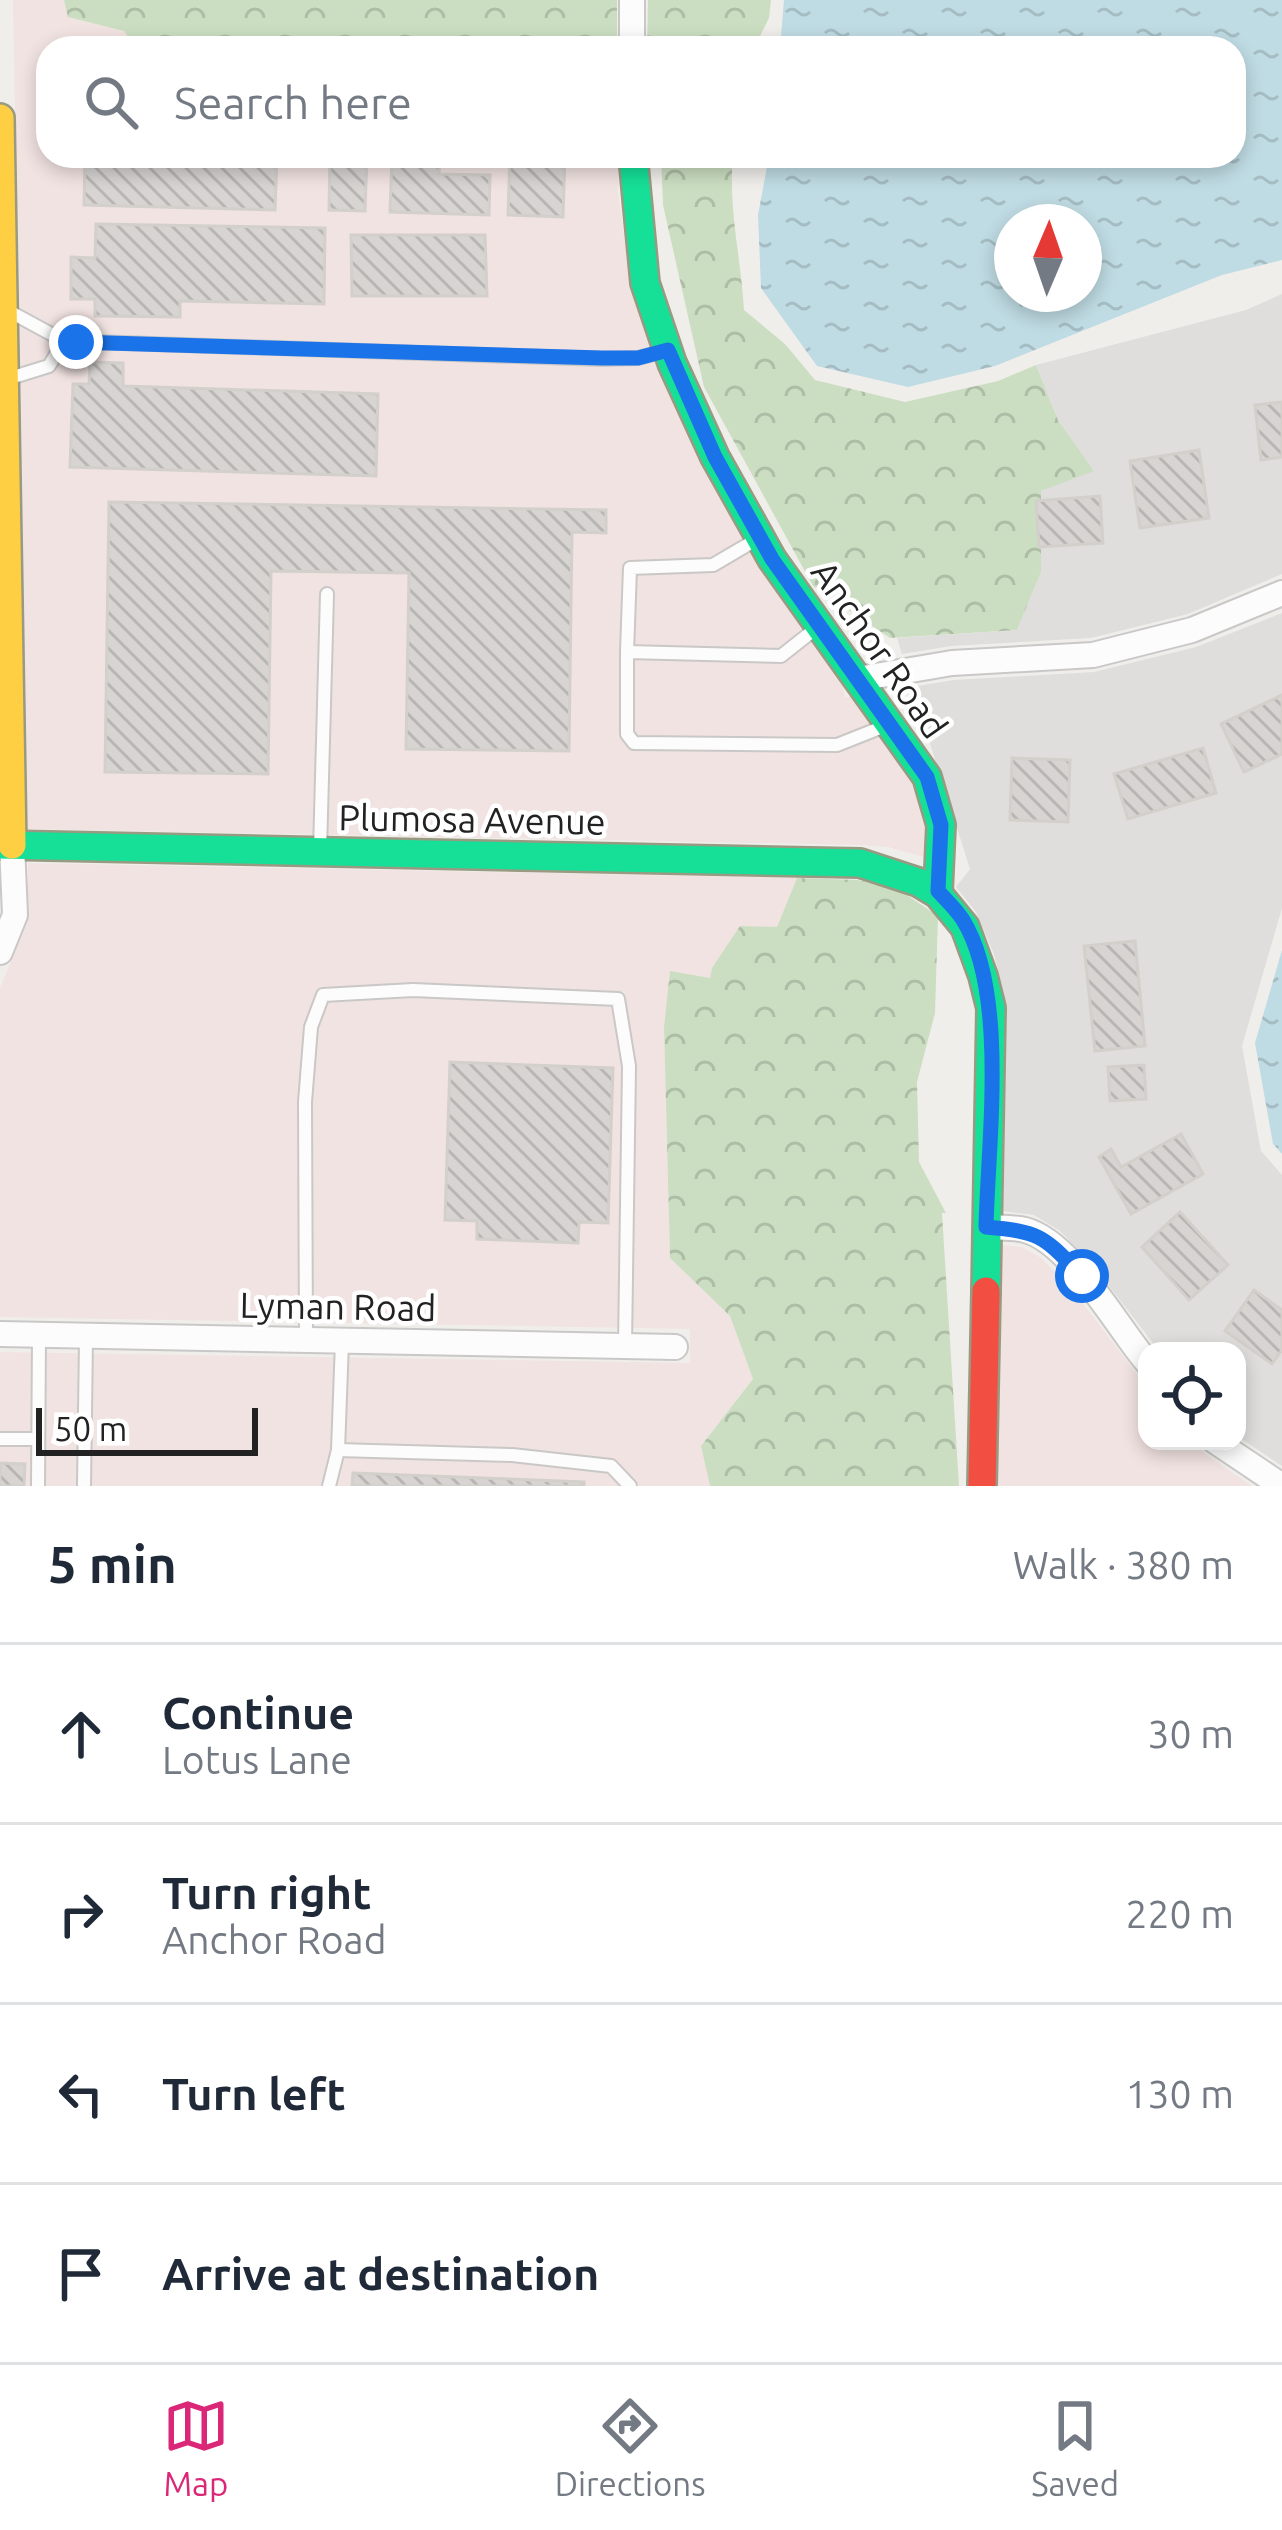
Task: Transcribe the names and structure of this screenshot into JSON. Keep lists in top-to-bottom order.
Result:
{
  "streets": {
    "street": ["Anchor Road", "Plumosa Avenue", "Lyman Road"]
  },
  "crossings": [
    ["Anchor Road", "Plumosa Avenue"]
  ],
  "scale_bar": "50 m",
  "north": "top",
  "page": {
    "search": "Search here",
    "scale": "50 m",
    "heading": ["5 min", "Walk · 380 m"],
    "list": [
      ["Continue", "Lotus Lane", "30 m"],
      ["Turn right", "Anchor Road", "220 m"],
      ["Turn left", "130 m"],
      "Arrive at destination"
    ],
    "nav": ["Map", "Directions", "Saved"]
  }
}
